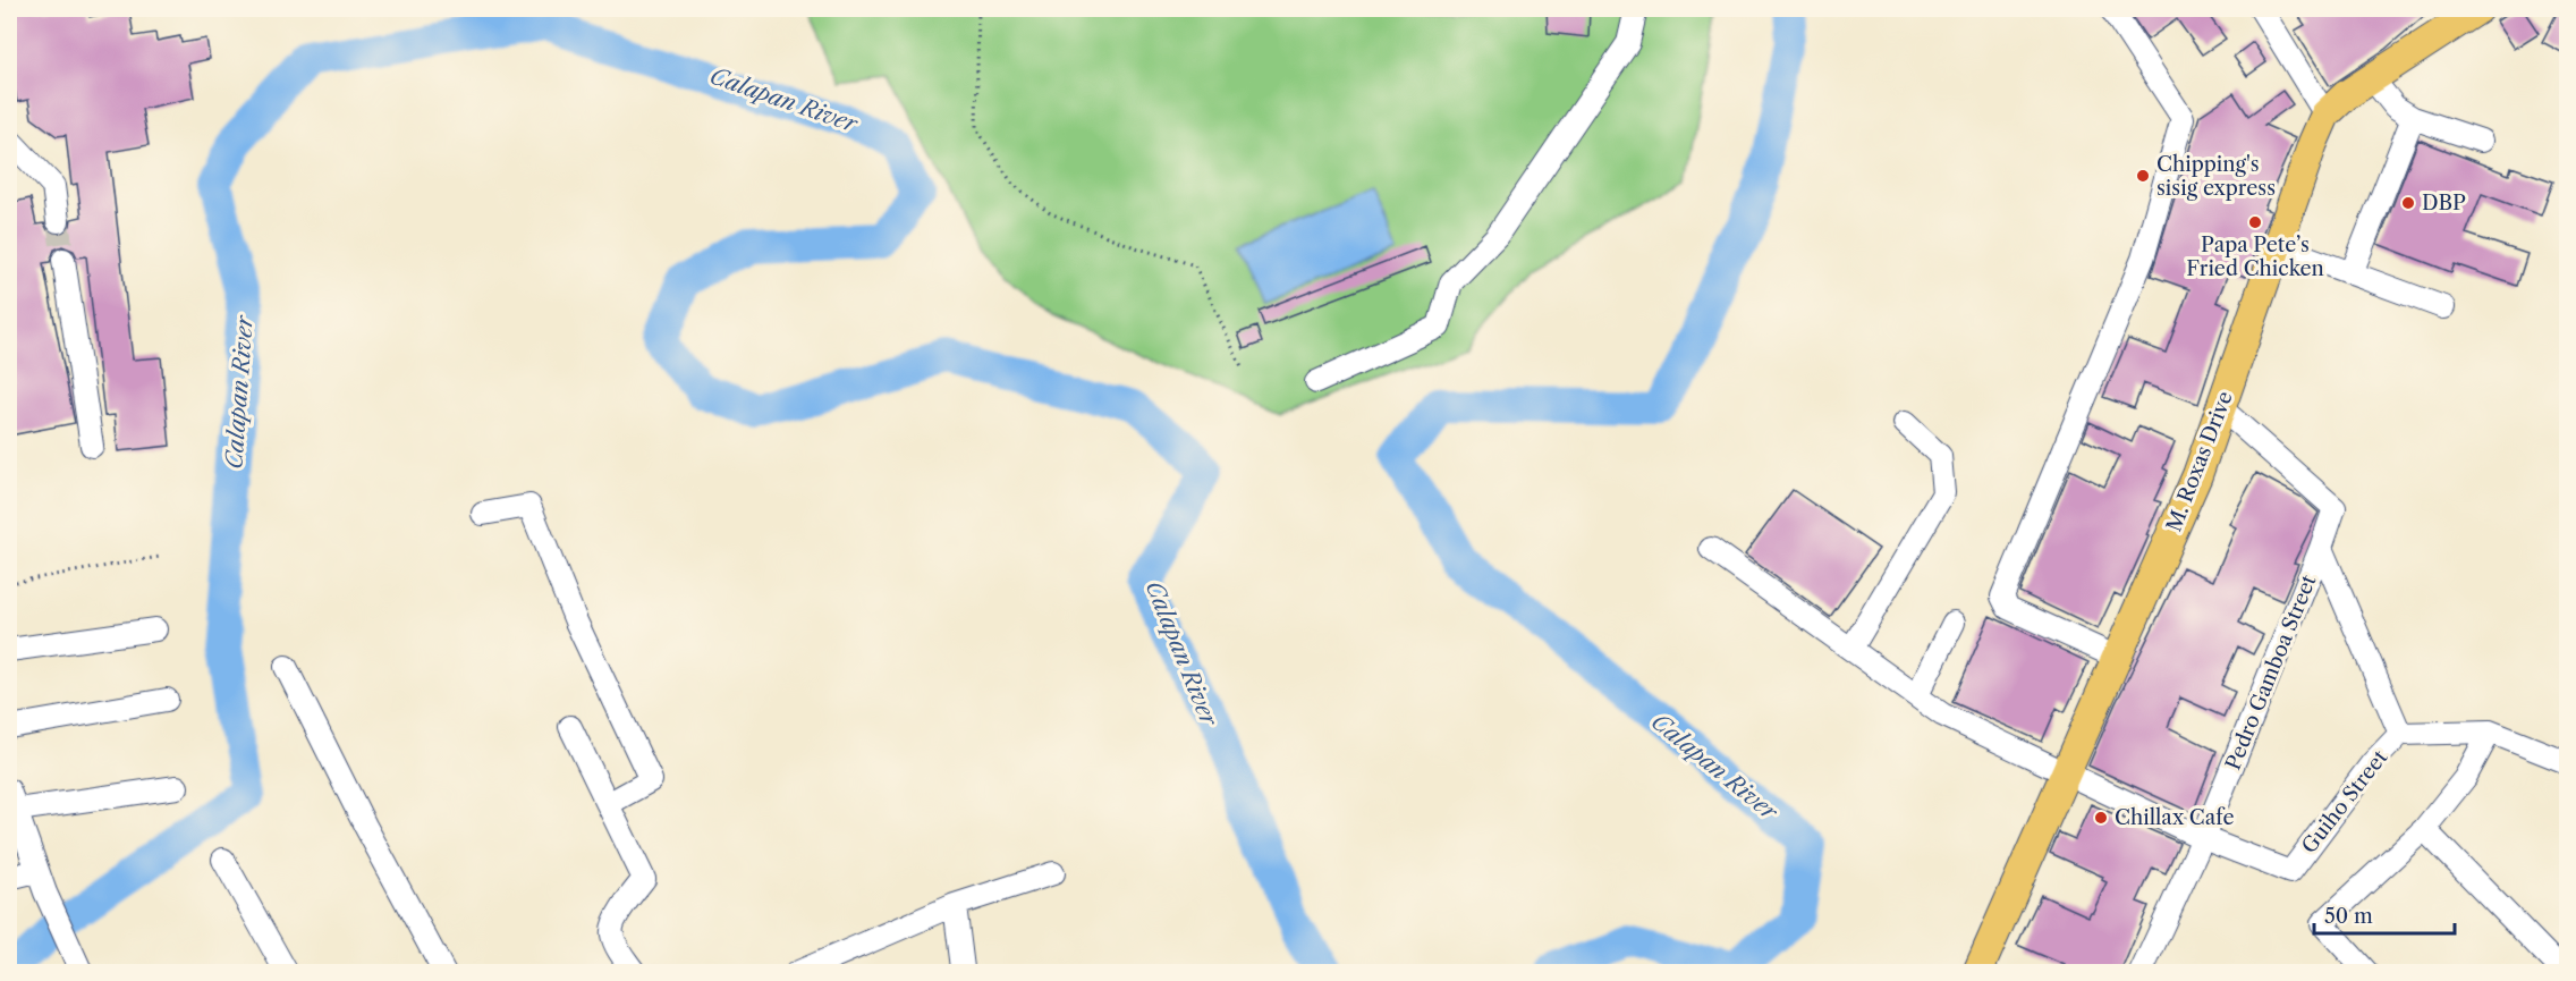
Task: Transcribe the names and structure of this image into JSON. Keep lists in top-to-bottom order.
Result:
{
  "streets": {
    "main road": ["M. Roxas Drive"],
    "street": ["Pedro Gamboa Street", "Guiho Street"]
  },
  "crossings": [
    ["M. Roxas Drive", "Pedro Gamboa Street"],
    ["Pedro Gamboa Street", "Guiho Street"]
  ],
  "water": ["Calapan River"],
  "places": [
    "Chipping's sisig express",
    "DBP",
    "Papa Pete’s Fried Chicken",
    "Chillax Cafe"
  ],
  "scale_bar": "50 m"
}
